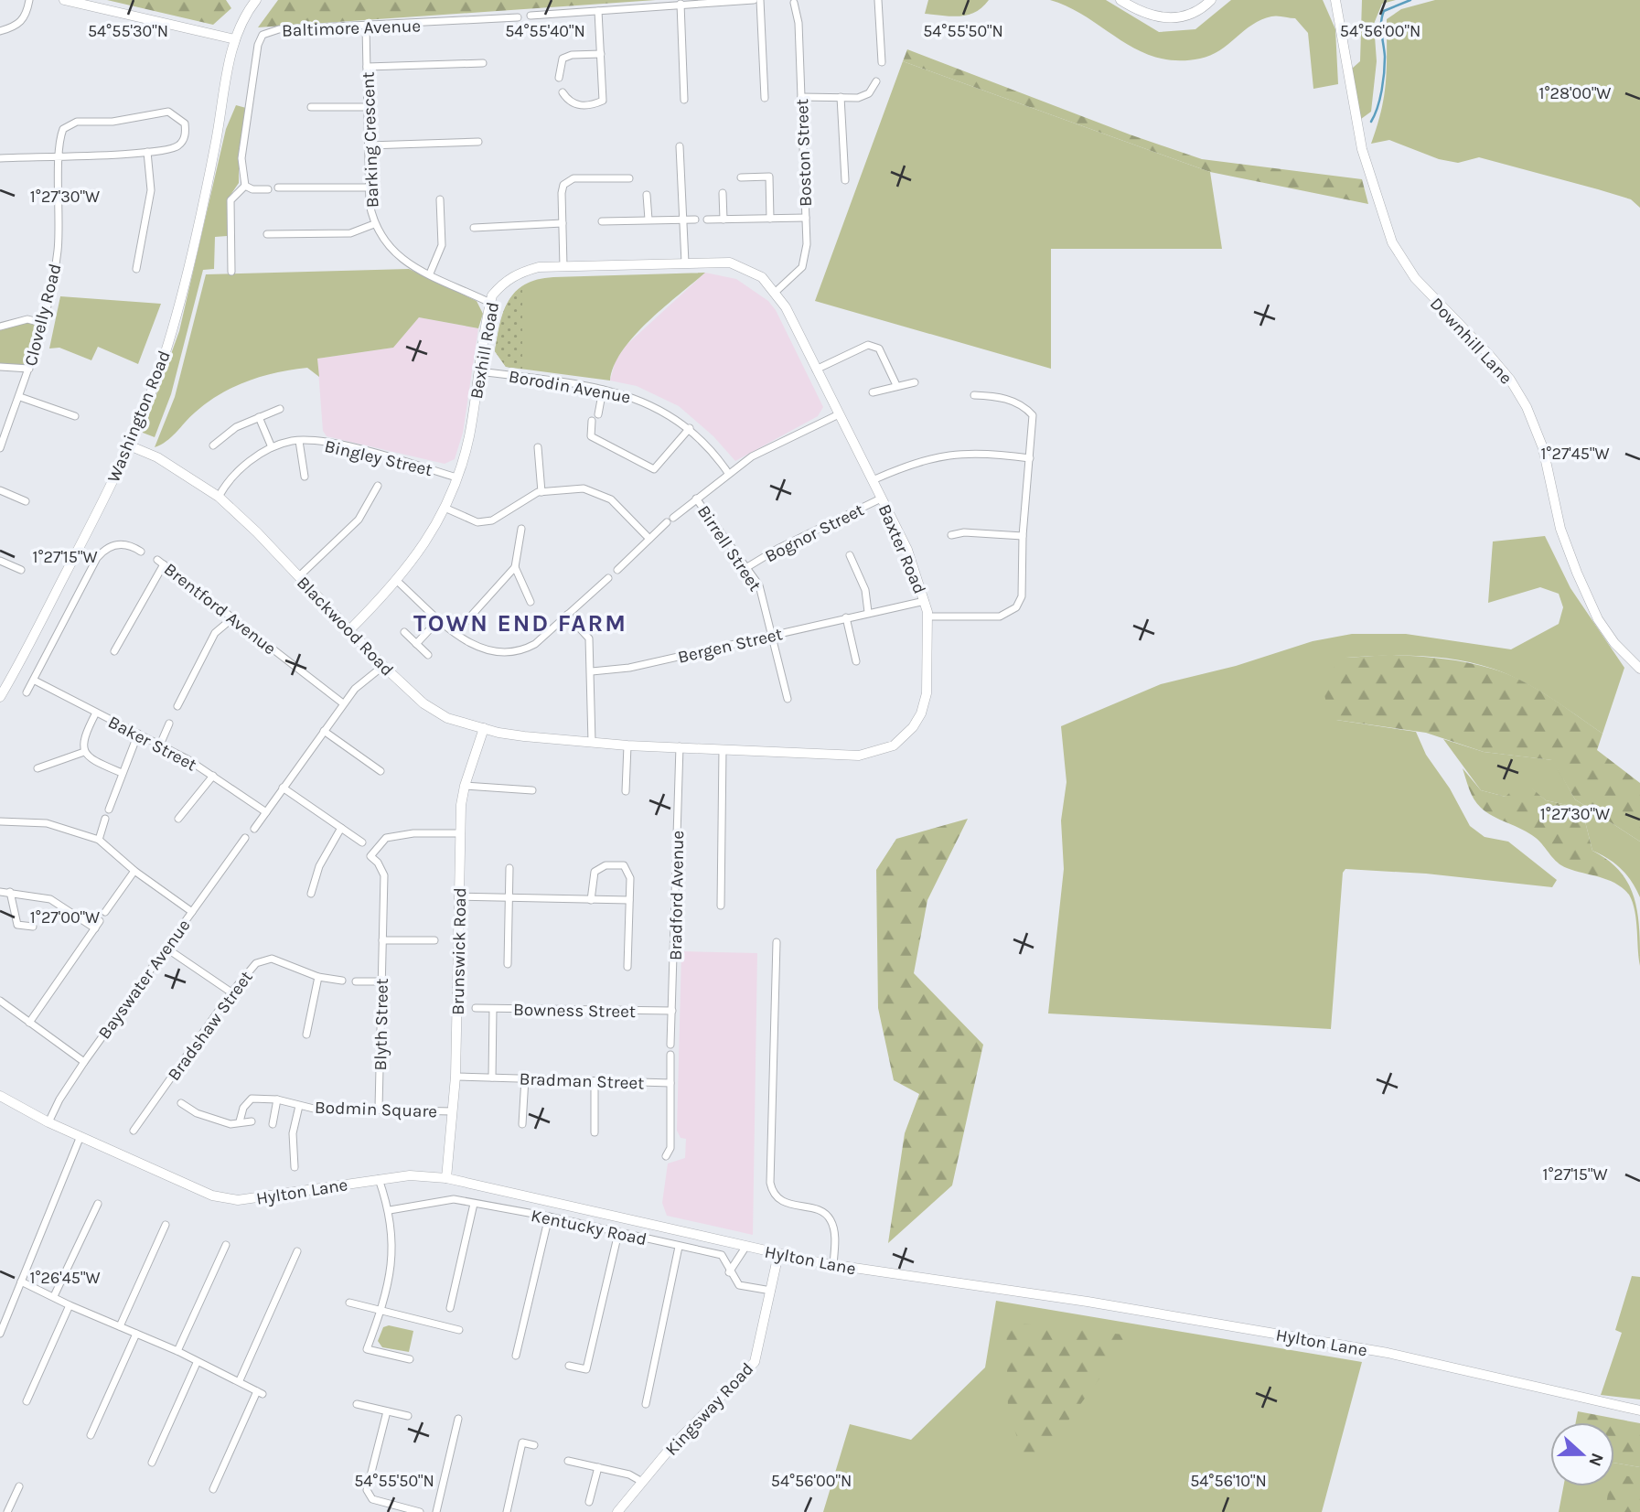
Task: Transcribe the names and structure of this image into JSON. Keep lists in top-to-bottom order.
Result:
{
  "streets": {
    "street": [
      "Baltimore Avenue",
      "Barking Crescent",
      "Boston Street",
      "Clovelly Road",
      "Downhill Lane",
      "Bexhill Road",
      "Borodin Avenue",
      "Washington Road",
      "Bingley Street",
      "Bognor Street",
      "Birrell Street",
      "Baxter Road",
      "Brentford Avenue",
      "Blackwood Road",
      "Bergen Street",
      "Baker Street",
      "Bradford Avenue",
      "Brunswick Road",
      "Bayswater Avenue",
      "Bowness Street",
      "Blyth Street",
      "Bradshaw Street",
      "Bradman Street",
      "Bodmin Square",
      "Hylton Lane",
      "Kentucky Road",
      "Kingsway Road"
    ]
  },
  "crossings": [
    ["Baltimore Avenue", "Barking Crescent"],
    ["Barking Crescent", "Bexhill Road"],
    ["Boston Street", "Bexhill Road"],
    ["Boston Street", "Baxter Road"],
    ["Bexhill Road", "Borodin Avenue"],
    ["Bexhill Road", "Bingley Street"],
    ["Bexhill Road", "Baxter Road"],
    ["Bexhill Road", "Blackwood Road"],
    ["Washington Road", "Blackwood Road"],
    ["Bingley Street", "Blackwood Road"],
    ["Bognor Street", "Birrell Street"],
    ["Bognor Street", "Baxter Road"],
    ["Birrell Street", "Bergen Street"],
    ["Baxter Road", "Blackwood Road"],
    ["Baxter Road", "Bergen Street"],
    ["Baxter Road", "Bradford Avenue"],
    ["Blackwood Road", "Brunswick Road"],
    ["Bradford Avenue", "Bowness Street"],
    ["Brunswick Road", "Blyth Street"],
    ["Brunswick Road", "Bradman Street"],
    ["Brunswick Road", "Bodmin Square"],
    ["Brunswick Road", "Hylton Lane"],
    ["Bayswater Avenue", "Hylton Lane"],
    ["Blyth Street", "Bodmin Square"],
    ["Hylton Lane", "Kingsway Road"],
    ["Kentucky Road", "Kingsway Road"]
  ],
  "districts": ["TOWN END FARM"],
  "north": "right",
  "coordinates": [
    "54°55'30\"N",
    "54°55'40\"N",
    "54°55'50\"N",
    "54°56'00\"N",
    "1°28'00\"W",
    "1°27'30\"W",
    "1°27'45\"W",
    "1°27'15\"W",
    "1°27'00\"W",
    "1°26'45\"W",
    "54°56'10\"N"
  ]
}
